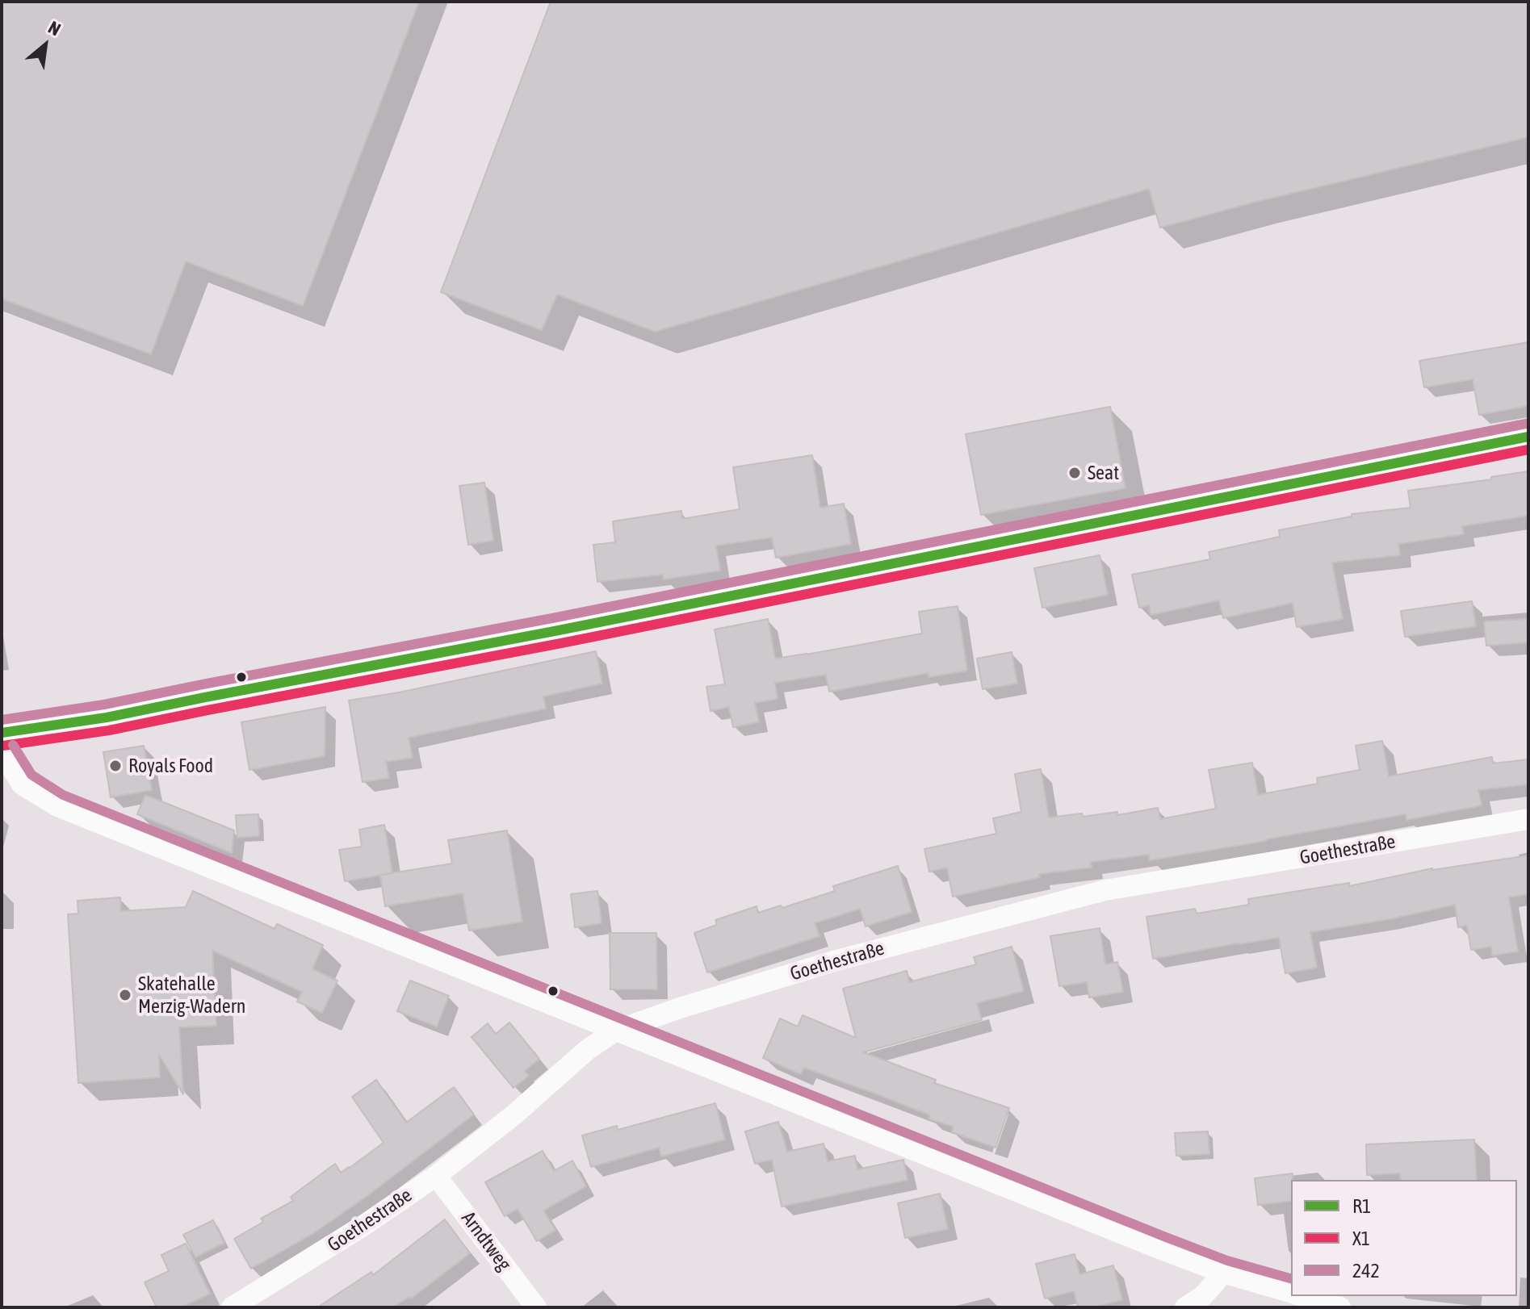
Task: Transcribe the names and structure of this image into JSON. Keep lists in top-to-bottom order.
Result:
{
  "streets": {
    "street": ["Goethestraße", "Arndtweg"]
  },
  "crossings": [
    ["Goethestraße", "Arndtweg"]
  ],
  "places": ["Seat", "Royals Food", "Skatehalle Merzig-Wadern"],
  "lines": ["transit line 242", "transit line R1", "transit line X1"],
  "legend": ["R1", "X1", "242"],
  "north": "top right"
}
